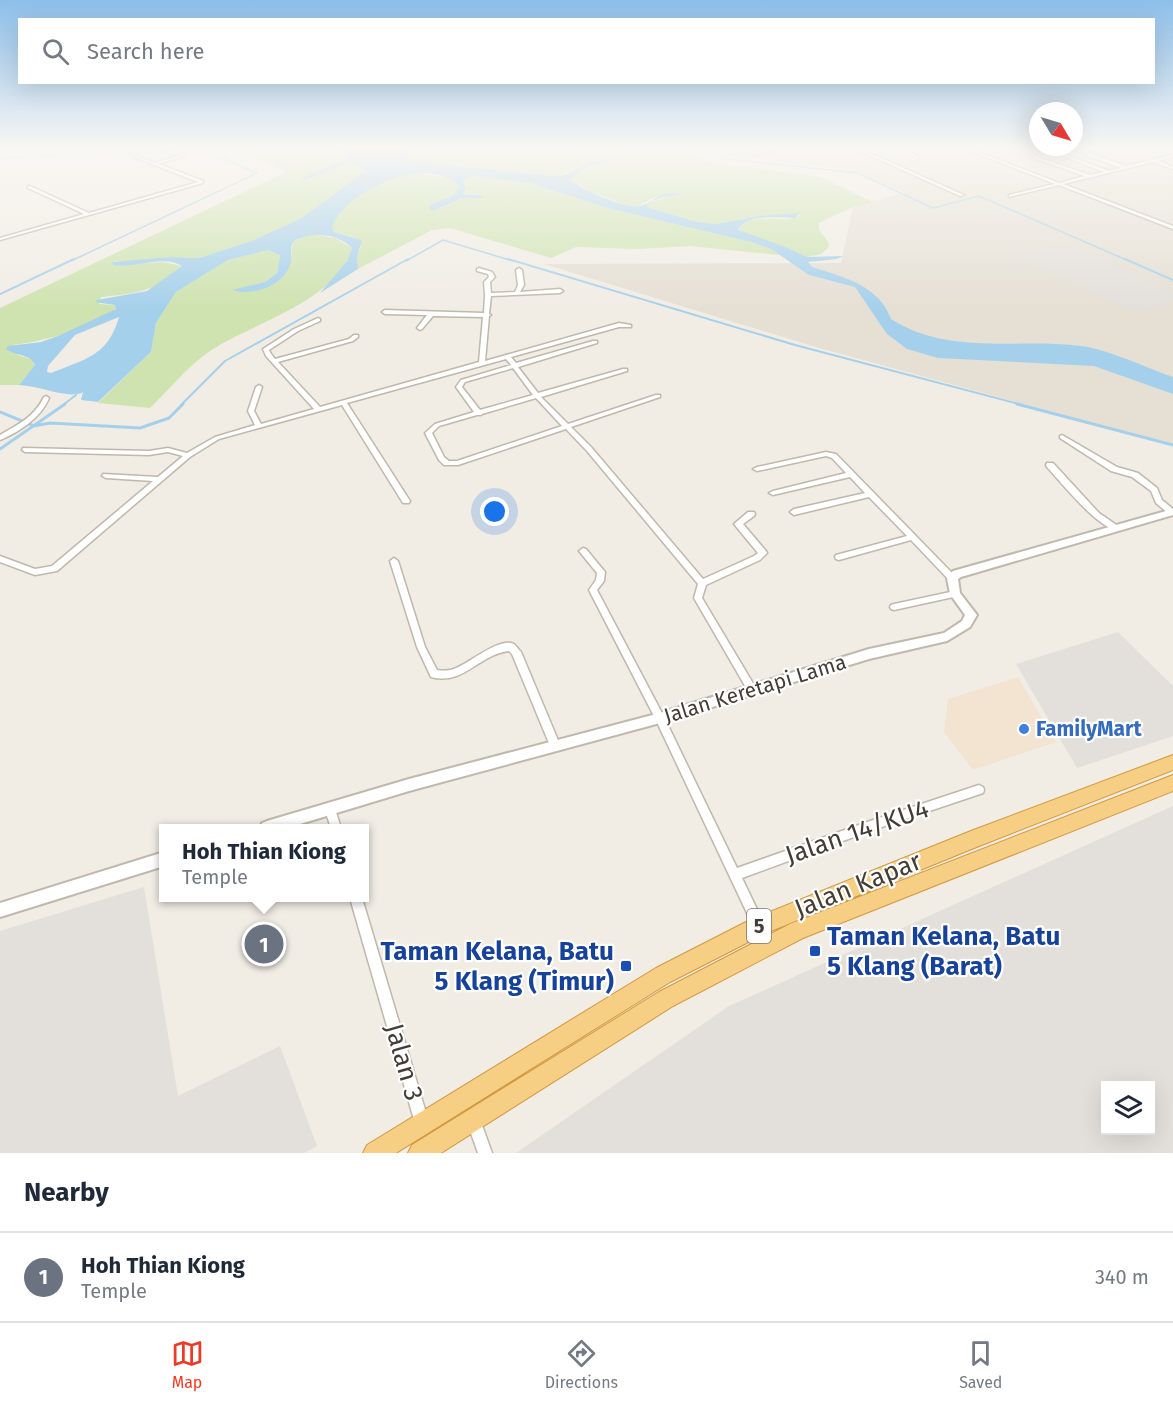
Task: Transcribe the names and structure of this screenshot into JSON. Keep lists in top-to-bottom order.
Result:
{
  "streets": {
    "highway": ["Jalan Kapar", "5"],
    "street": ["Jalan Keretapi Lama", "Jalan 14/KU4", "Jalan 3"]
  },
  "crossings": [
    ["Jalan Kapar", "Jalan 3"]
  ],
  "places": {
    "other": ["FamilyMart"],
    "transit": ["Taman Kelana, Batu 5 Klang (Barat)", "Taman Kelana, Batu 5 Klang (Timur)"]
  },
  "north": "bottom right",
  "page": {
    "search": "Search here",
    "popup": ["Hoh Thian Kiong", "Temple"],
    "pins": "1",
    "heading": "Nearby",
    "list": [
      {
        "mark": "1",
        "name": "Hoh Thian Kiong",
        "note": "Temple",
        "value": "340 m"
      }
    ],
    "nav": ["Map", "Directions", "Saved"]
  }
}
